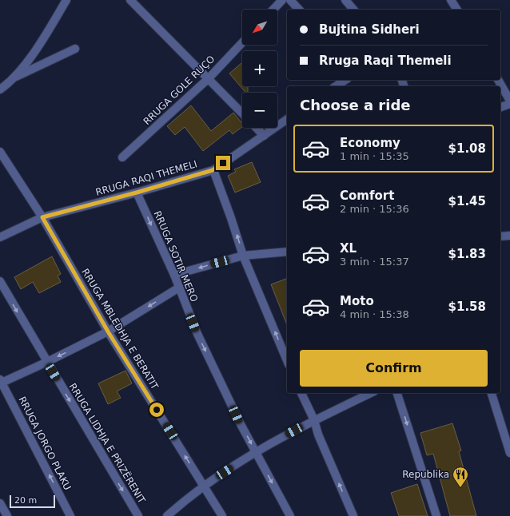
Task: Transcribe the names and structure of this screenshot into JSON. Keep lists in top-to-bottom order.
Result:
{
  "streets": {
    "street": [
      "RRUGA GOLE RUÇO",
      "RRUGA RAQI THEMELI",
      "RRUGA SOTIR MERO",
      "RRUGA MBLEDHJA E BERATIT",
      "RRUGA JORGO PLAKU",
      "RRUGA LIDHJA E PRIZËRENIT"
    ]
  },
  "crossings": [
    ["RRUGA RAQI THEMELI", "RRUGA SOTIR MERO"],
    ["RRUGA RAQI THEMELI", "RRUGA MBLEDHJA E BERATIT"]
  ],
  "one_way": ["RRUGA MBLEDHJA E BERATIT", "RRUGA JORGO PLAKU", "RRUGA LIDHJA E PRIZËRENIT"],
  "places": {
    "restaurant": ["Republika"]
  },
  "scale_bar": "20 m",
  "north": "bottom left",
  "page": {
    "map_buttons": ["+", "−"],
    "banner": ["Bujtina Sidheri", "Rruga Raqi Themeli"],
    "heading": "Choose a ride",
    "list": [
      {
        "name": "Economy",
        "note": "1 min · 15:35",
        "value": "$1.08"
      },
      {
        "name": "Comfort",
        "note": "2 min · 15:36",
        "value": "$1.45"
      },
      {
        "name": "XL",
        "note": "3 min · 15:37",
        "value": "$1.83"
      },
      {
        "name": "Moto",
        "note": "4 min · 15:38",
        "value": "$1.58"
      }
    ],
    "buttons": "Confirm",
    "scale": "20 m"
  }
}
